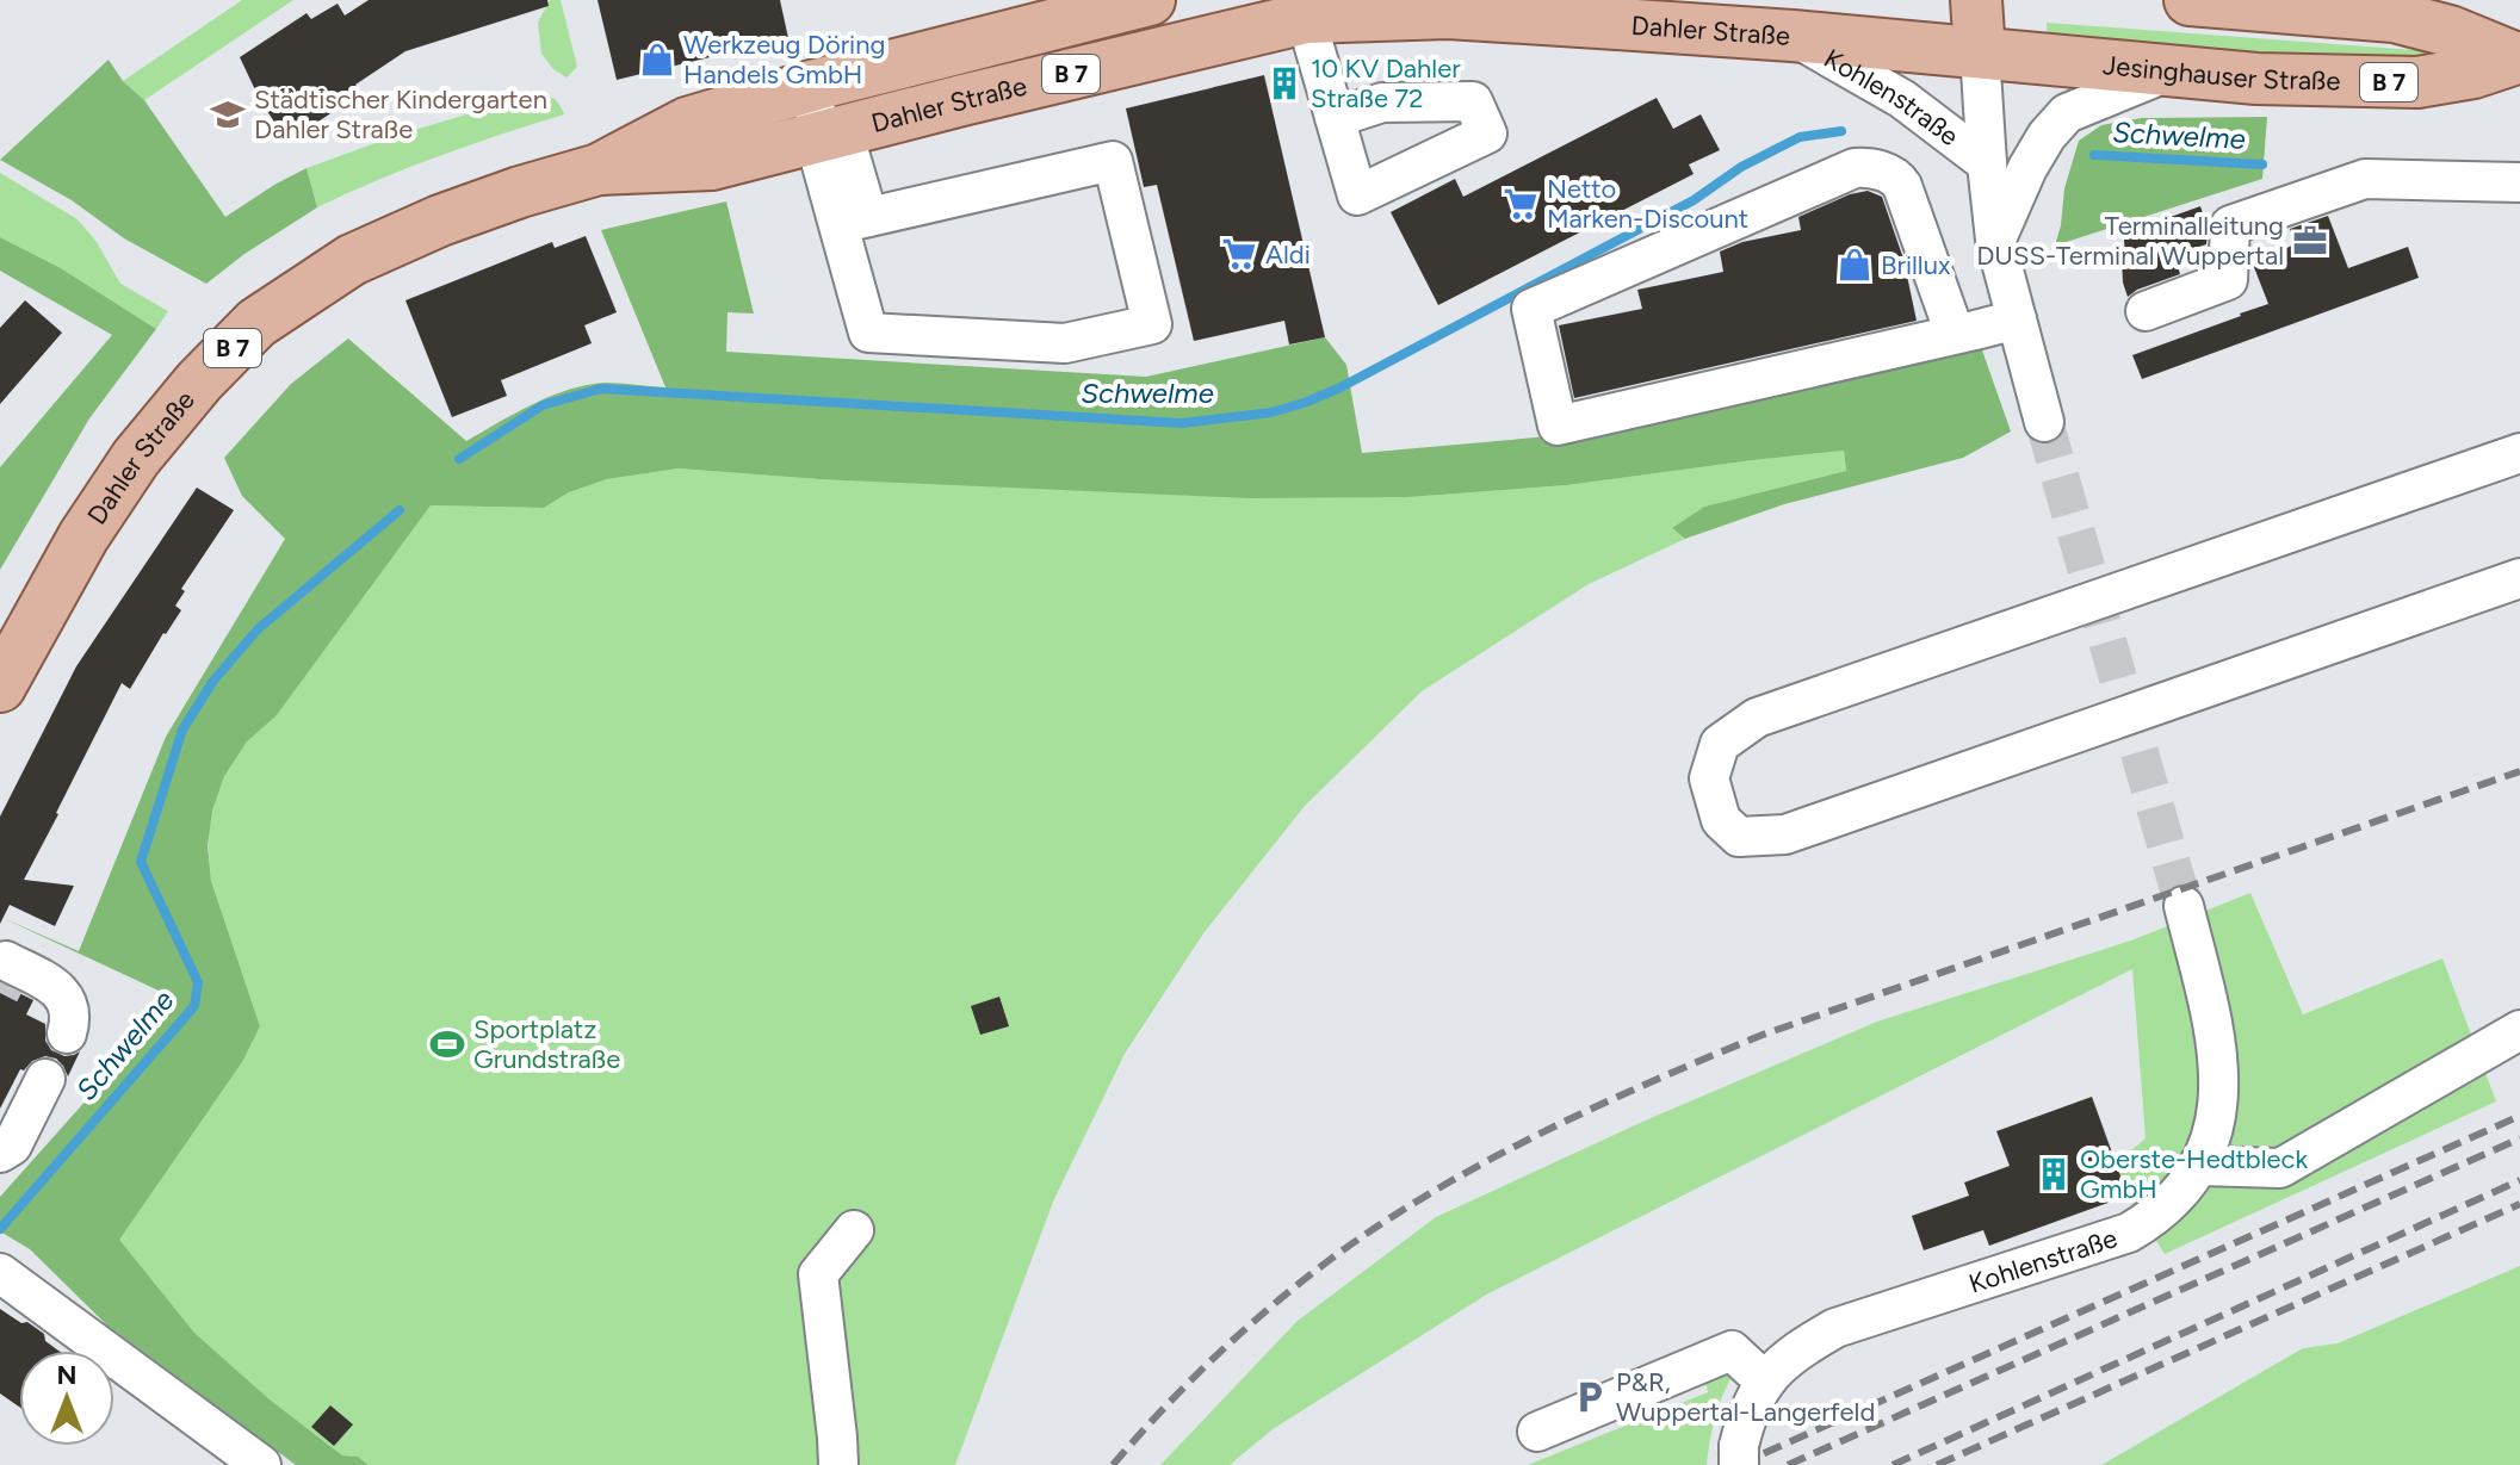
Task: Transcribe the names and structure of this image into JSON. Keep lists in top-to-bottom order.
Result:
{
  "streets": {
    "main road": [
      "Dahler Straße",
      "Jesinghauser Straße",
      "B 7",
      "Kohlenstraße"
    ]
  },
  "crossings": [
    ["Dahler Straße", "Jesinghauser Straße"],
    ["Dahler Straße", "Kohlenstraße"],
    ["Jesinghauser Straße", "Kohlenstraße"]
  ],
  "water": ["Schwelme"],
  "places": {
    "shop": ["Werkzeug Döring Handels GmbH", "Brillux"],
    "building": ["10 KV Dahler Straße 72", "Oberste-Hedtbleck GmbH"],
    "school or university": ["Städtischer Kindergarten Dahler Straße"],
    "supermarket": ["Netto Marken-Discount", "Aldi"],
    "office": ["Terminalleitung DUSS-Terminal Wuppertal"],
    "sports": ["Sportplatz Grundstraße"],
    "parking": ["P&R, Wuppertal-Langerfeld"]
  },
  "north": "top"
}
